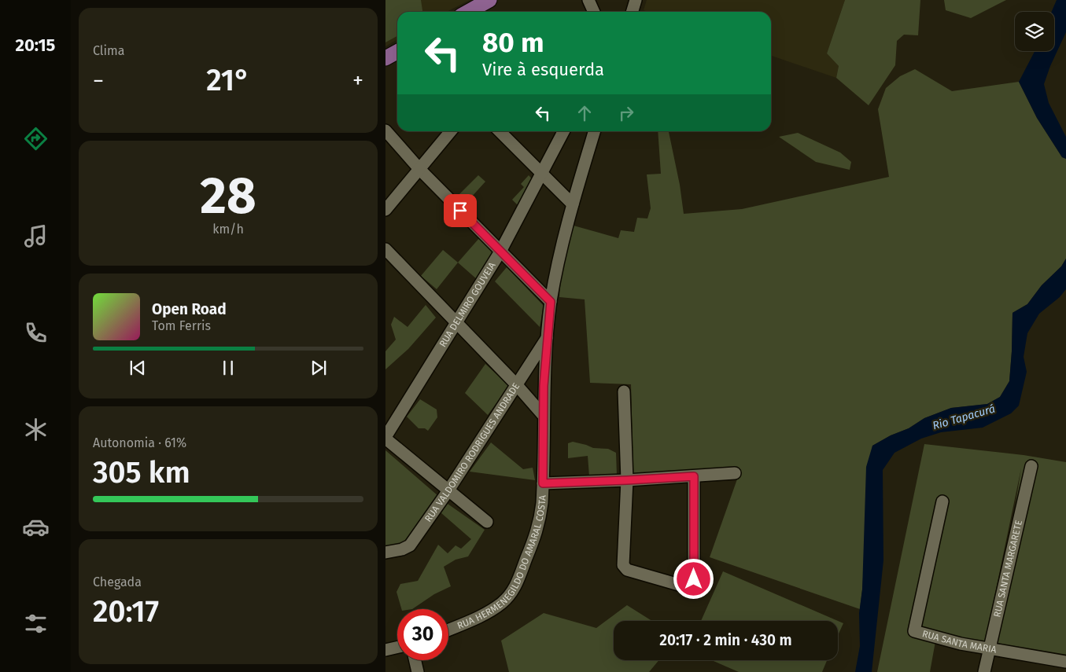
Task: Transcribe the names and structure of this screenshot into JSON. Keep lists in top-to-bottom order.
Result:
{
  "streets": {
    "street": [
      "RUA DELMIRO GOUVEIA",
      "RUA VALDOMIRO RODRIGUES ANDRADE",
      "RUA HERMENEGILDO DO AMARAL COSTA",
      "RUA SANTA MARGARETE",
      "RUA SANTA MARIA"
    ]
  },
  "crossings": [
    ["RUA VALDOMIRO RODRIGUES ANDRADE", "RUA HERMENEGILDO DO AMARAL COSTA"],
    ["RUA SANTA MARGARETE", "RUA SANTA MARIA"]
  ],
  "water": ["Rio Tapacurá"],
  "page": {
    "tabs": "20:15",
    "tile": [
      "Clima",
      ["28", "km/h"],
      ["Autonomia · 61%", "305 km"],
      ["Chegada", "20:17"]
    ],
    "turn": ["80 m", "Vire à esquerda"],
    "heat": ["−", "21°", "+"],
    "song": ["Open Road", "Tom Ferris"],
    "limit": "30",
    "trip": "20:17 · 2 min · 430 m"
  }
}
